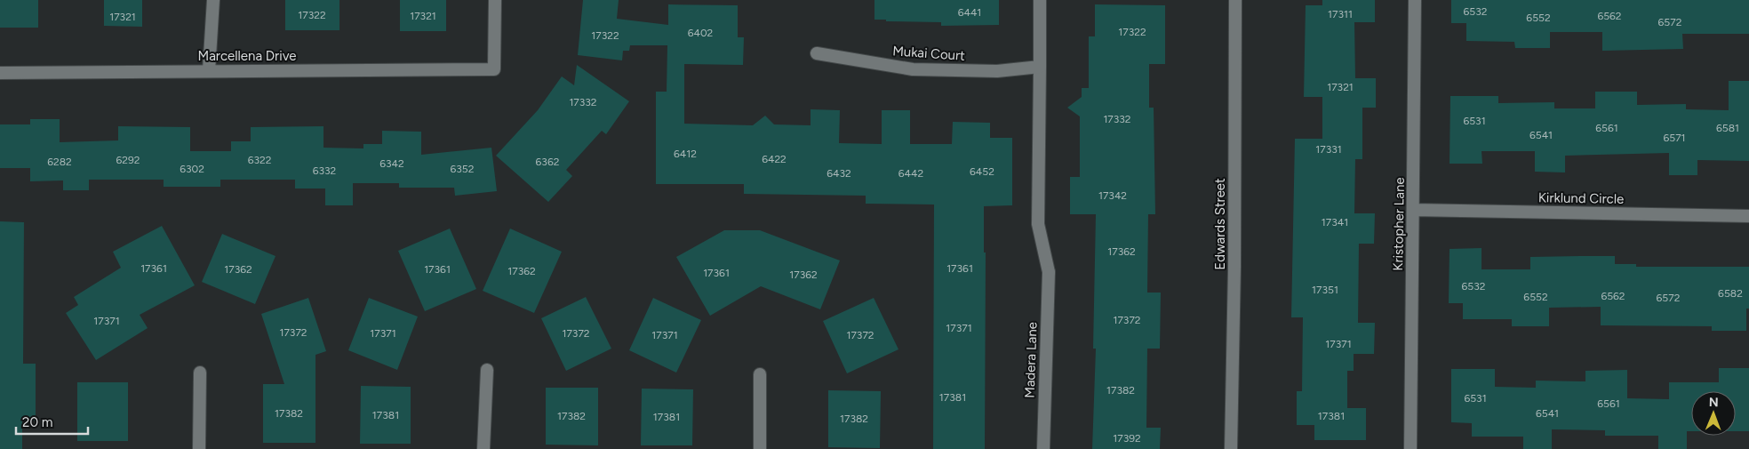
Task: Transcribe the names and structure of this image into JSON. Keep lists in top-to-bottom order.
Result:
{
  "streets": {
    "street": [
      "Mukai Court",
      "Marcellena Drive",
      "Kirklund Circle",
      "Edwards Street",
      "Kristopher Lane",
      "Madera Lane"
    ]
  },
  "crossings": [
    ["Mukai Court", "Madera Lane"],
    ["Kirklund Circle", "Kristopher Lane"]
  ],
  "house_numbers": [
    "6532",
    "6441",
    "17311",
    "17322",
    "17321",
    "6562",
    "17321",
    "6552",
    "6572",
    "17322",
    "6402",
    "17322",
    "17321",
    "17332",
    "17332",
    "6531",
    "6561",
    "6581",
    "6541",
    "6571",
    "17331",
    "6412",
    "6422",
    "6292",
    "6322",
    "6282",
    "6362",
    "6342",
    "6302",
    "6352",
    "6332",
    "6452",
    "6432",
    "6442",
    "17342",
    "17341",
    "17362",
    "17361",
    "17361",
    "17362",
    "17361",
    "17362",
    "17361",
    "17362",
    "6532",
    "17351",
    "6582",
    "6562",
    "6552",
    "6572",
    "17372",
    "17371",
    "17371",
    "17372",
    "17371",
    "17372",
    "17371",
    "17372",
    "17371",
    "17382",
    "17381",
    "6531",
    "6561",
    "17382",
    "6541",
    "17381",
    "17382",
    "17381",
    "17381",
    "17382",
    "17392"
  ],
  "scale_bar": "20 m",
  "north": "top"
}
